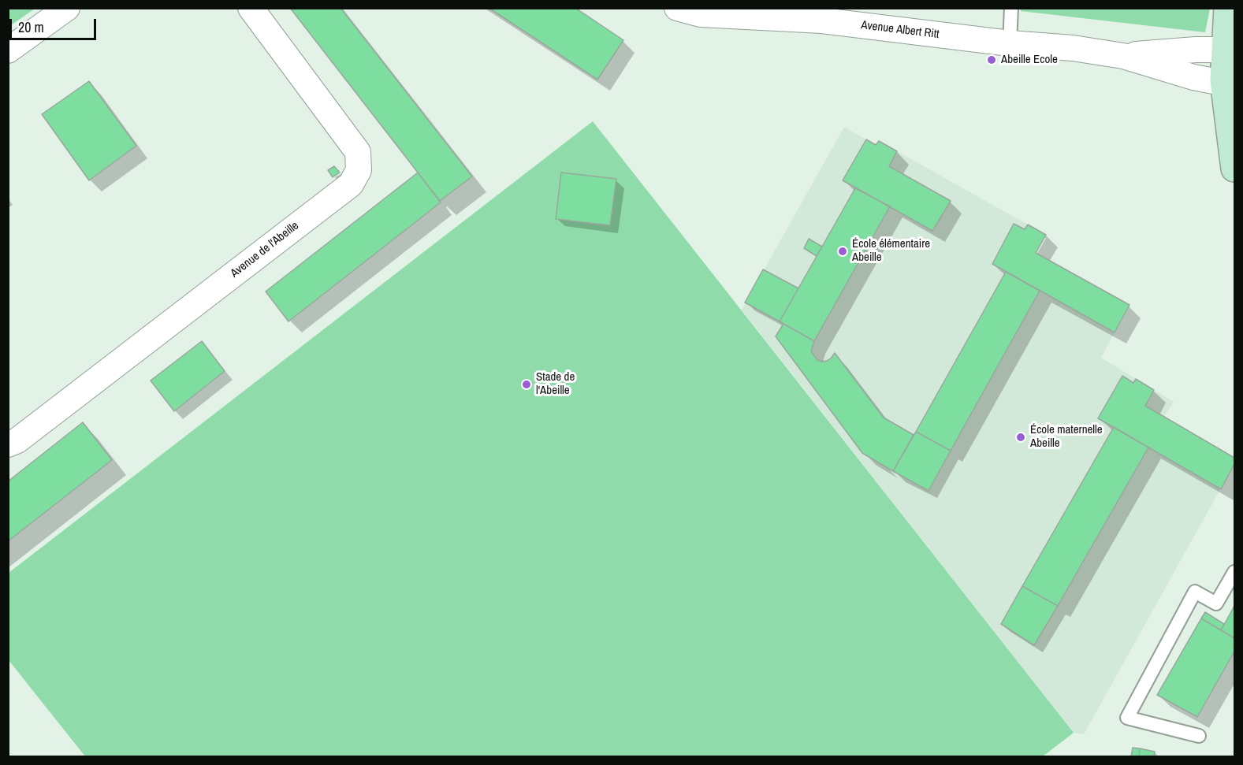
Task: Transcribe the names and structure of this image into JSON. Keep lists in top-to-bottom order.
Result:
{
  "streets": {
    "street": ["Avenue Albert Ritt", "Avenue de l'Abeille"]
  },
  "places": [
    "Abeille Ecole",
    "École élémentaire Abeille",
    "Stade de l'Abeille",
    "École maternelle Abeille"
  ],
  "scale_bar": "20 m"
}
